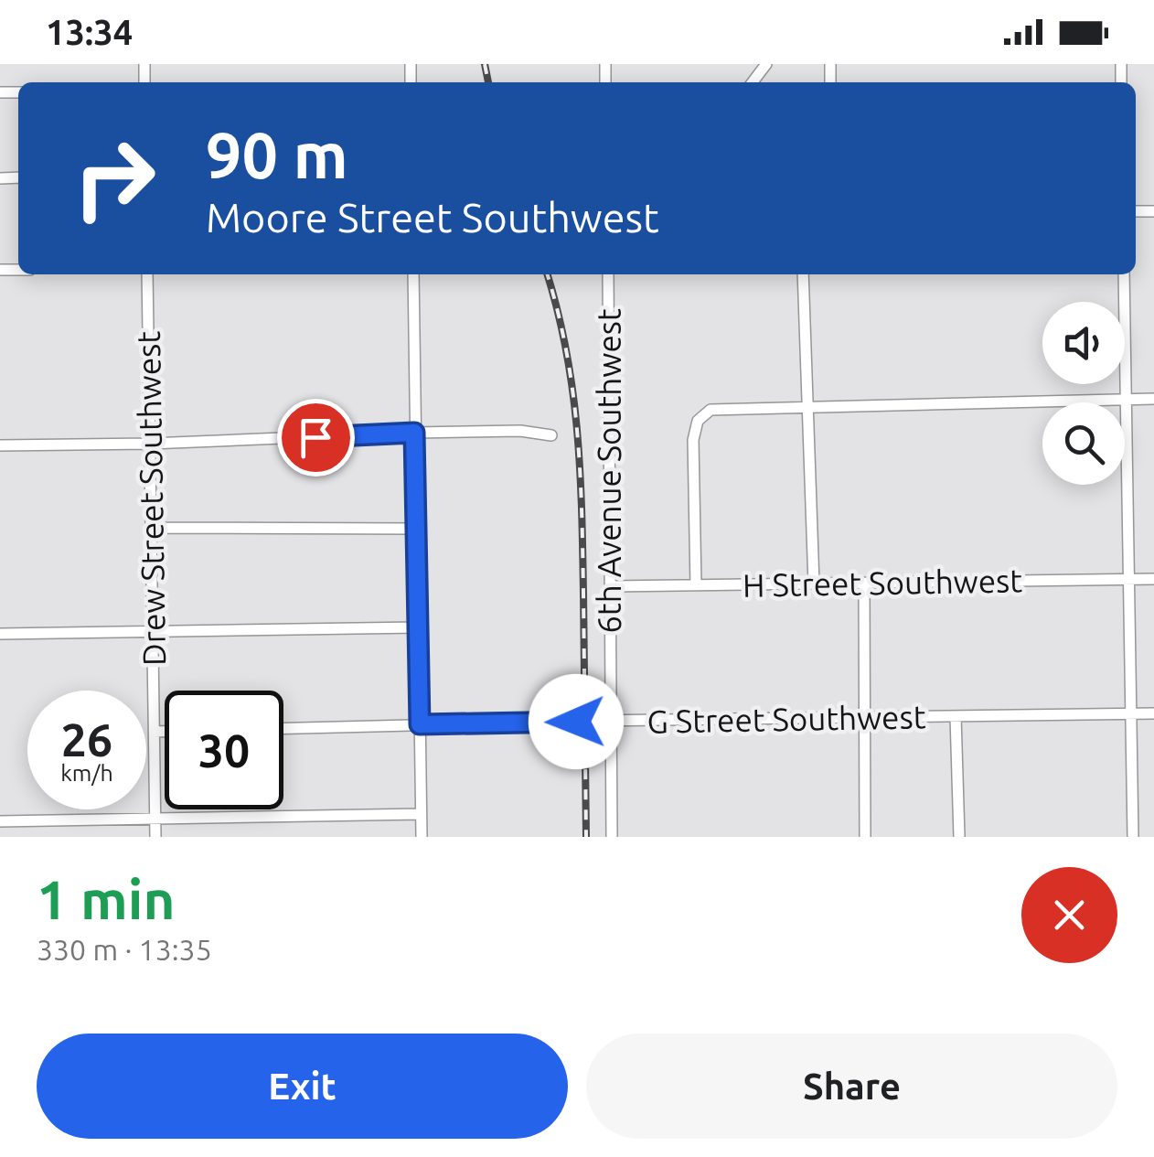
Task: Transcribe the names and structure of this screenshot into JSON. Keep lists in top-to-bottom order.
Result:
{
  "streets": {
    "street": [
      "6th Avenue Southwest",
      "Drew Street Southwest",
      "H Street Southwest",
      "G Street Southwest"
    ]
  },
  "crossings": [
    ["6th Avenue Southwest", "H Street Southwest"],
    ["6th Avenue Southwest", "G Street Southwest"]
  ],
  "page": {
    "status": "13:34",
    "turn": ["90 m", "Moore Street Southwest"],
    "speed": "26 km/h",
    "limit": "30",
    "heading": ["1 min", "330 m · 13:35"],
    "buttons": ["Exit", "Share"]
  }
}
